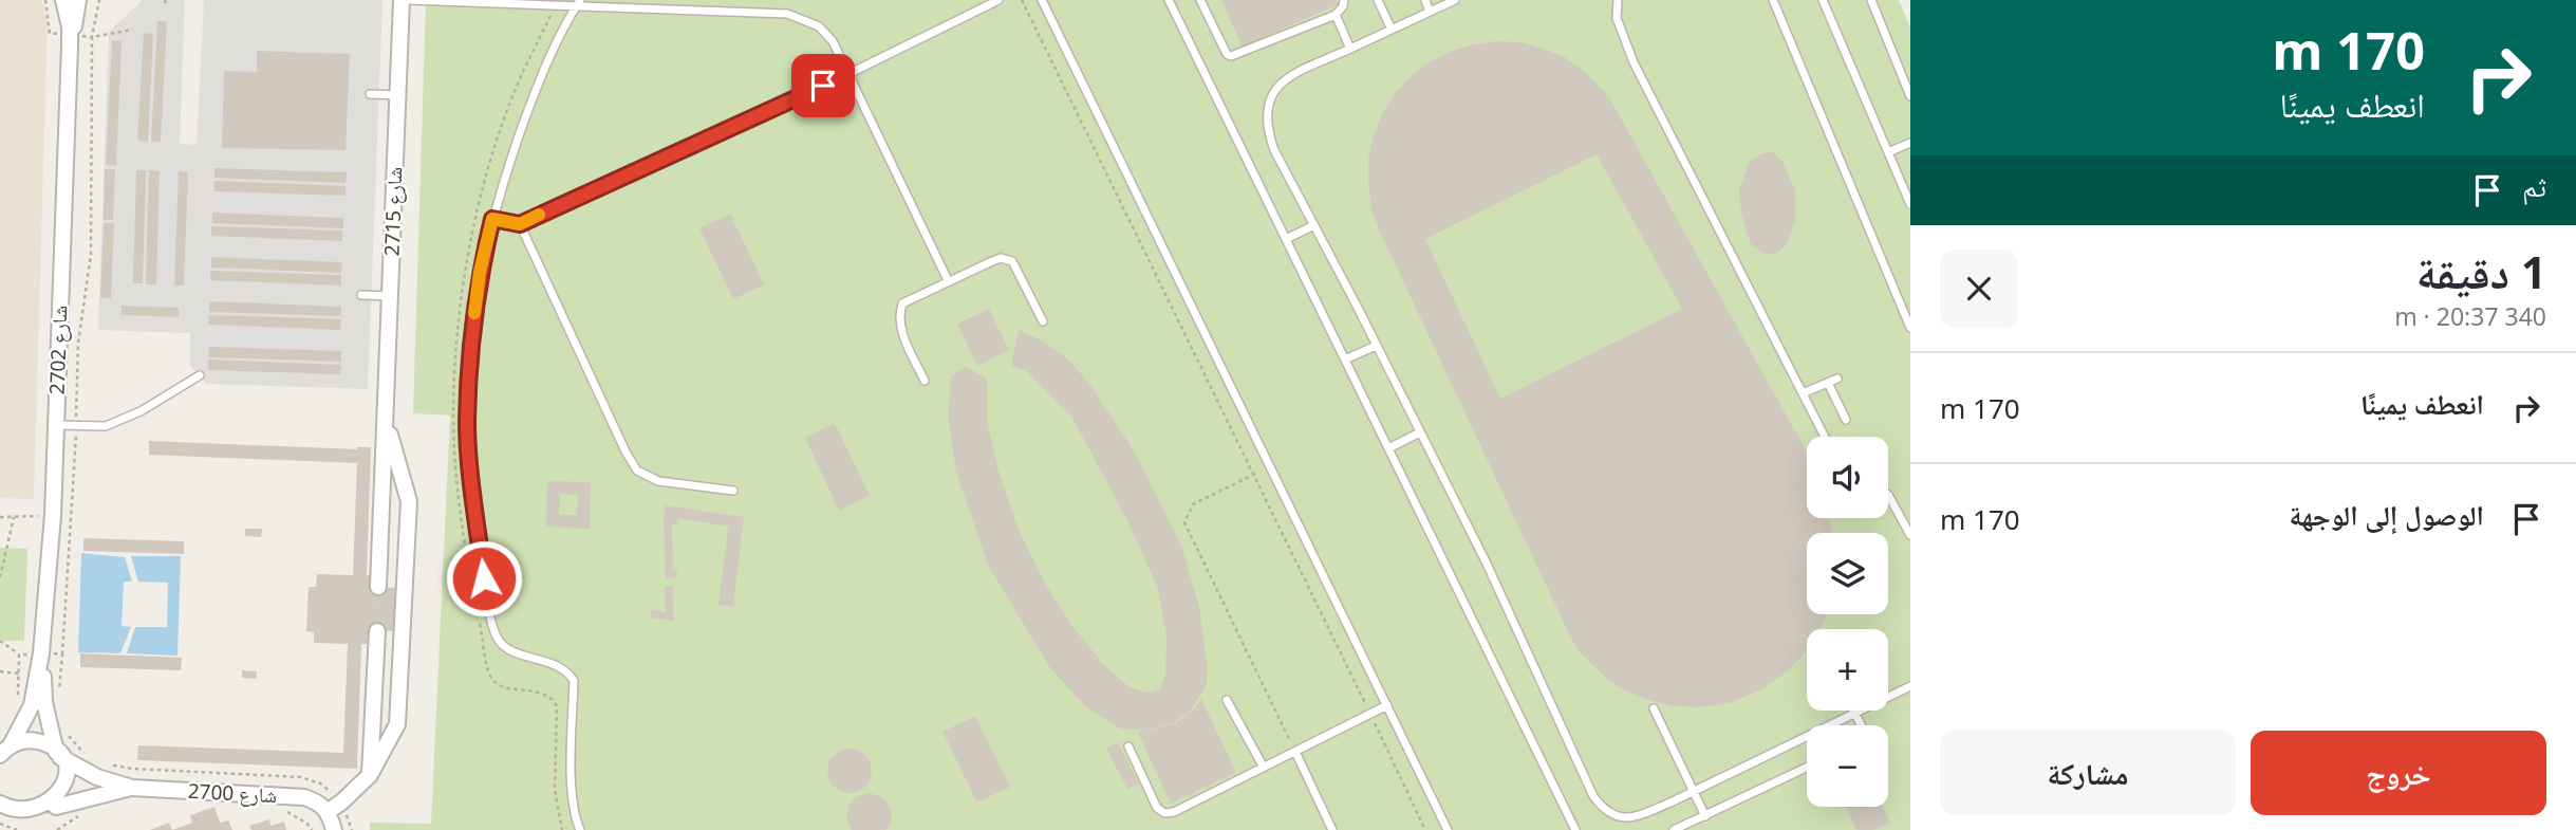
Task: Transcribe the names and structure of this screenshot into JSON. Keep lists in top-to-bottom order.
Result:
{
  "streets": {
    "street": ["شارع 2715", "شارع 2702", "شارع 2700"]
  },
  "crossings": [
    ["شارع 2715", "شارع 2700"],
    ["شارع 2702", "شارع 2700"]
  ],
  "page": {
    "turn": ["170 m", "انعطف يمينًا"],
    "then": "ثم",
    "heading": ["1 دقيقة", "340 m · 20:37"],
    "list": [
      {
        "name": "انعطف يمينًا",
        "value": "170 m"
      },
      {
        "name": "الوصول إلى الوجهة",
        "value": "170 m"
      }
    ],
    "map_buttons": ["+", "−"],
    "buttons": ["خروج", "مشاركة"]
  }
}
